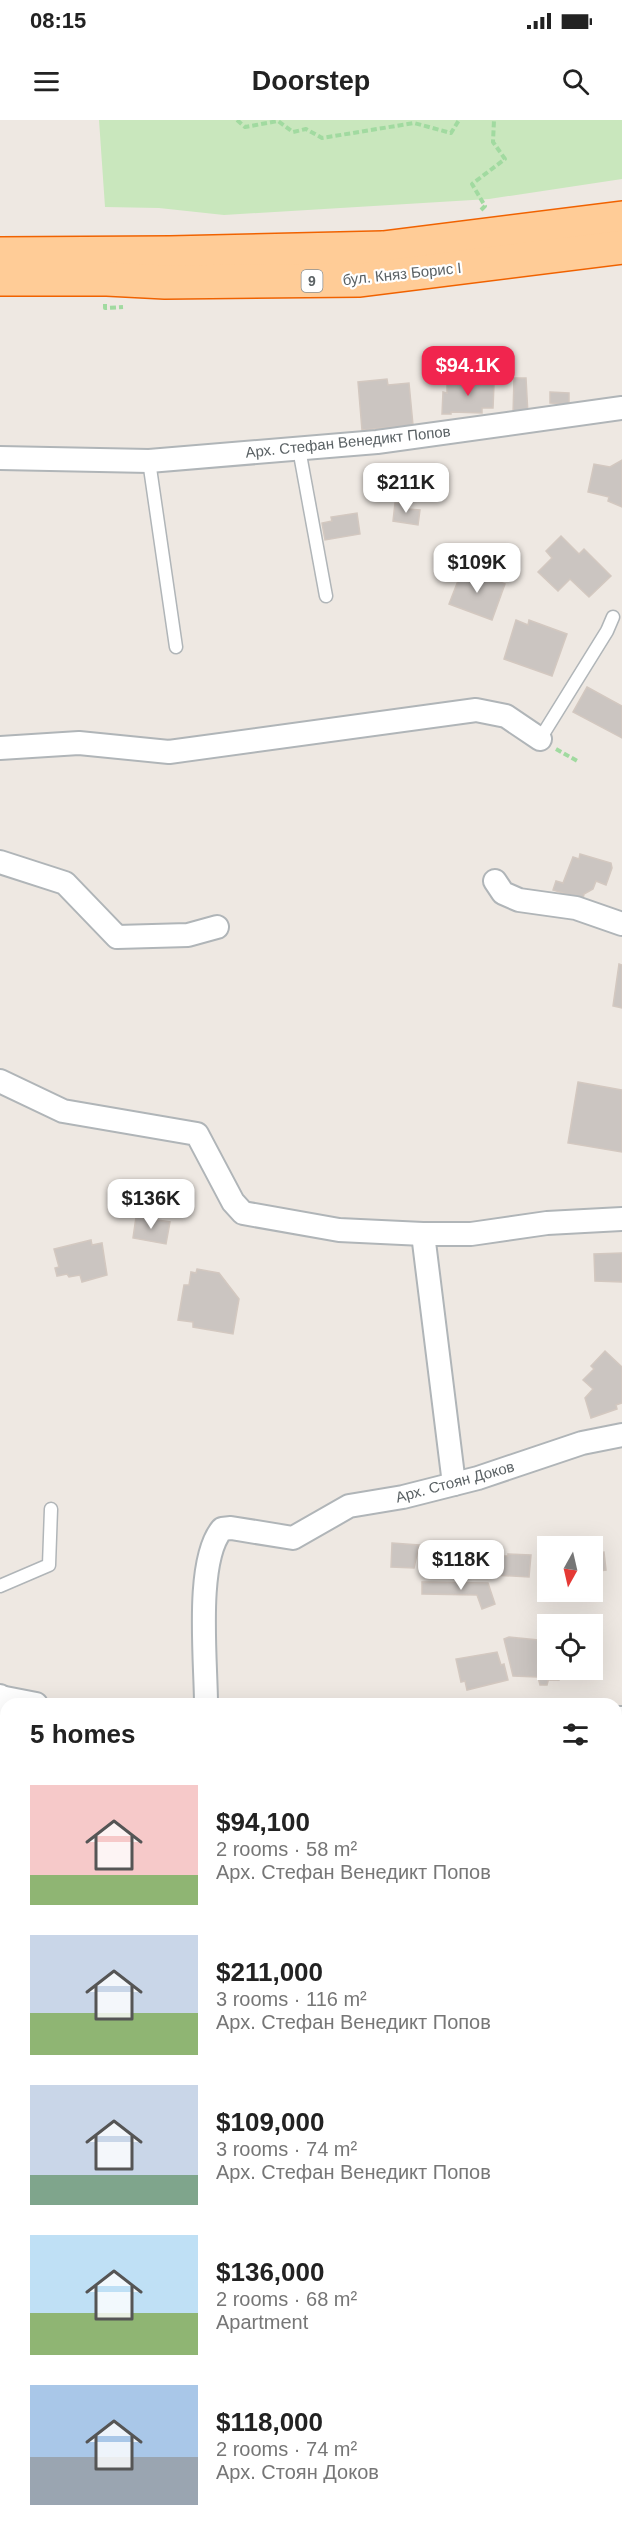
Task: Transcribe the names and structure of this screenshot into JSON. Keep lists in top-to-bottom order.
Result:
{
  "streets": {
    "highway": ["бул. Княз Борис I", "9"],
    "street": ["Арх. Стефан Венедикт Попов", "Арх. Стоян Доков"]
  },
  "north": "bottom",
  "page": {
    "status": "08:15",
    "header": "Doorstep",
    "price": [
      "$94.1K",
      "$211K",
      "$109K",
      "$136K",
      "$118K"
    ],
    "heading": "5 homes",
    "list": [
      {
        "name": "$94,100",
        "note": "2 rooms · 58 m² · Арх. Стефан Венедикт Попов"
      },
      {
        "name": "$211,000",
        "note": "3 rooms · 116 m² · Арх. Стефан Венедикт Попов"
      },
      {
        "name": "$109,000",
        "note": "3 rooms · 74 m² · Арх. Стефан Венедикт Попов"
      },
      {
        "name": "$136,000",
        "note": "2 rooms · 68 m² · Apartment"
      },
      {
        "name": "$118,000",
        "note": "2 rooms · 74 m² · Арх. Стоян Доков"
      }
    ]
  }
}
